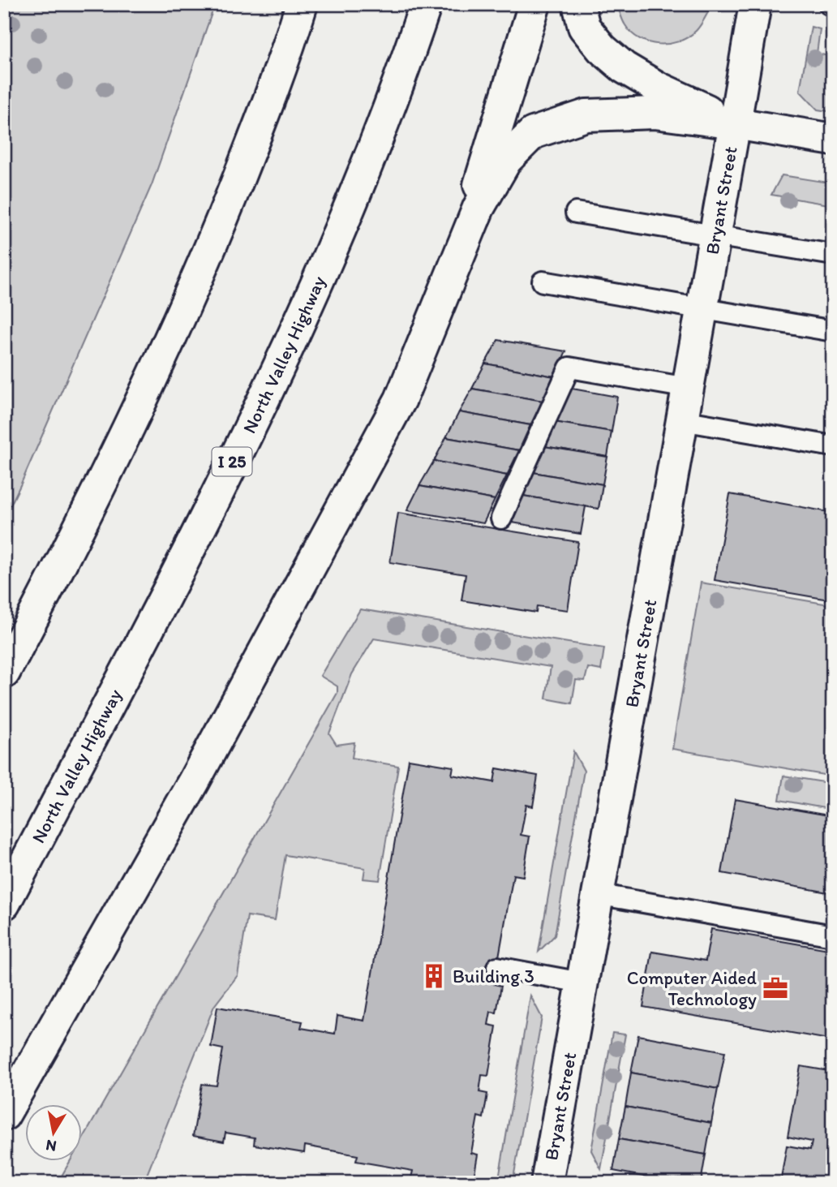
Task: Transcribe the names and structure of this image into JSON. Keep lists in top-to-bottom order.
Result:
{
  "streets": {
    "main road": ["Bryant Street", "North Valley Highway", "I 25"]
  },
  "places": {
    "building": ["Building 3"],
    "office": ["Computer Aided Technology"]
  },
  "north": "bottom"
}
